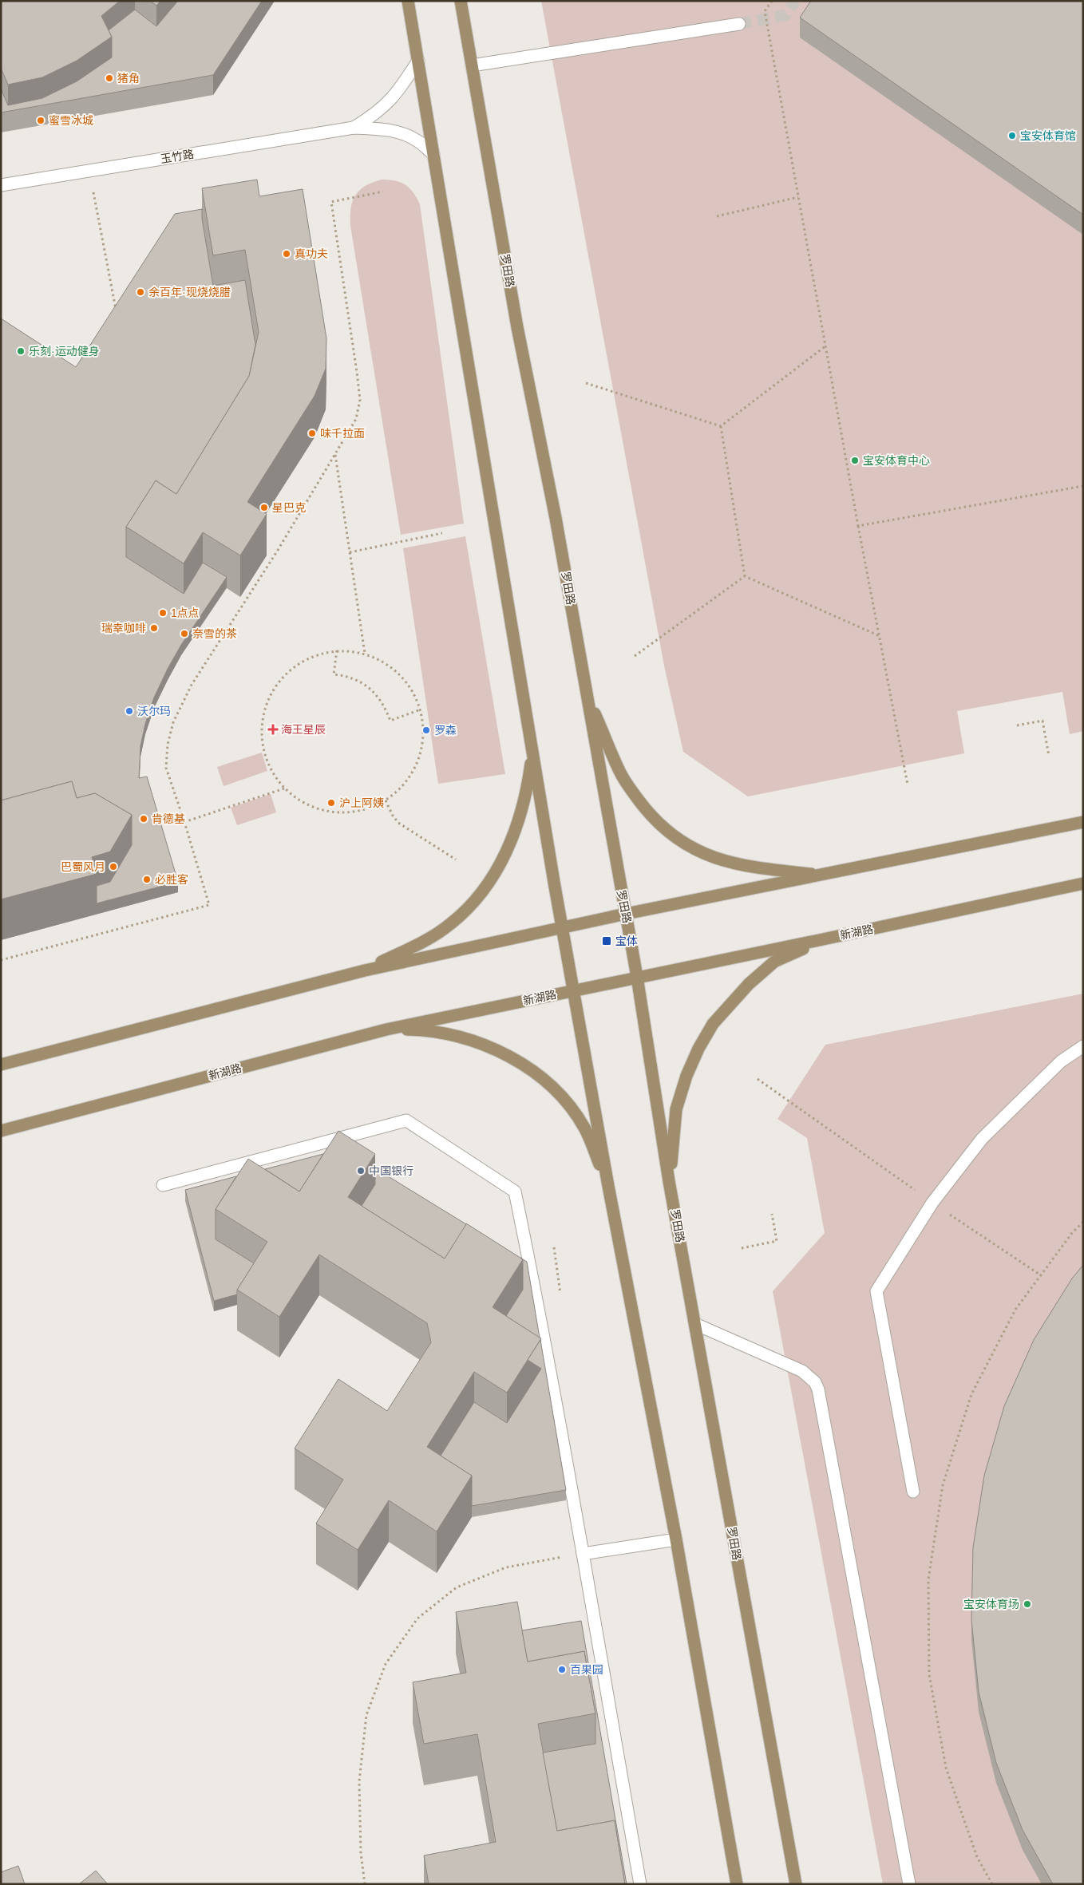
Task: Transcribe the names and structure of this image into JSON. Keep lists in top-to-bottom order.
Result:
{
  "streets": {
    "main road": ["罗田路", "新湖路"],
    "street": ["玉竹路"]
  },
  "crossings": [
    ["罗田路", "新湖路"]
  ],
  "places": {
    "other": [
      "猪角",
      "蜜雪冰城",
      "宝安体育馆",
      "真功夫",
      "余百年·现烧烧腊",
      "乐刻·运动健身",
      "味千拉面",
      "宝安体育中心",
      "星巴克",
      "1点点",
      "瑞幸咖啡",
      "奈雪的茶",
      "沃尔玛",
      "罗森",
      "沪上阿姨",
      "肯德基",
      "巴蜀风月",
      "必胜客",
      "中国银行",
      "宝安体育场",
      "百果园"
    ],
    "health": ["海王星辰"],
    "transit": ["宝体"]
  }
}
